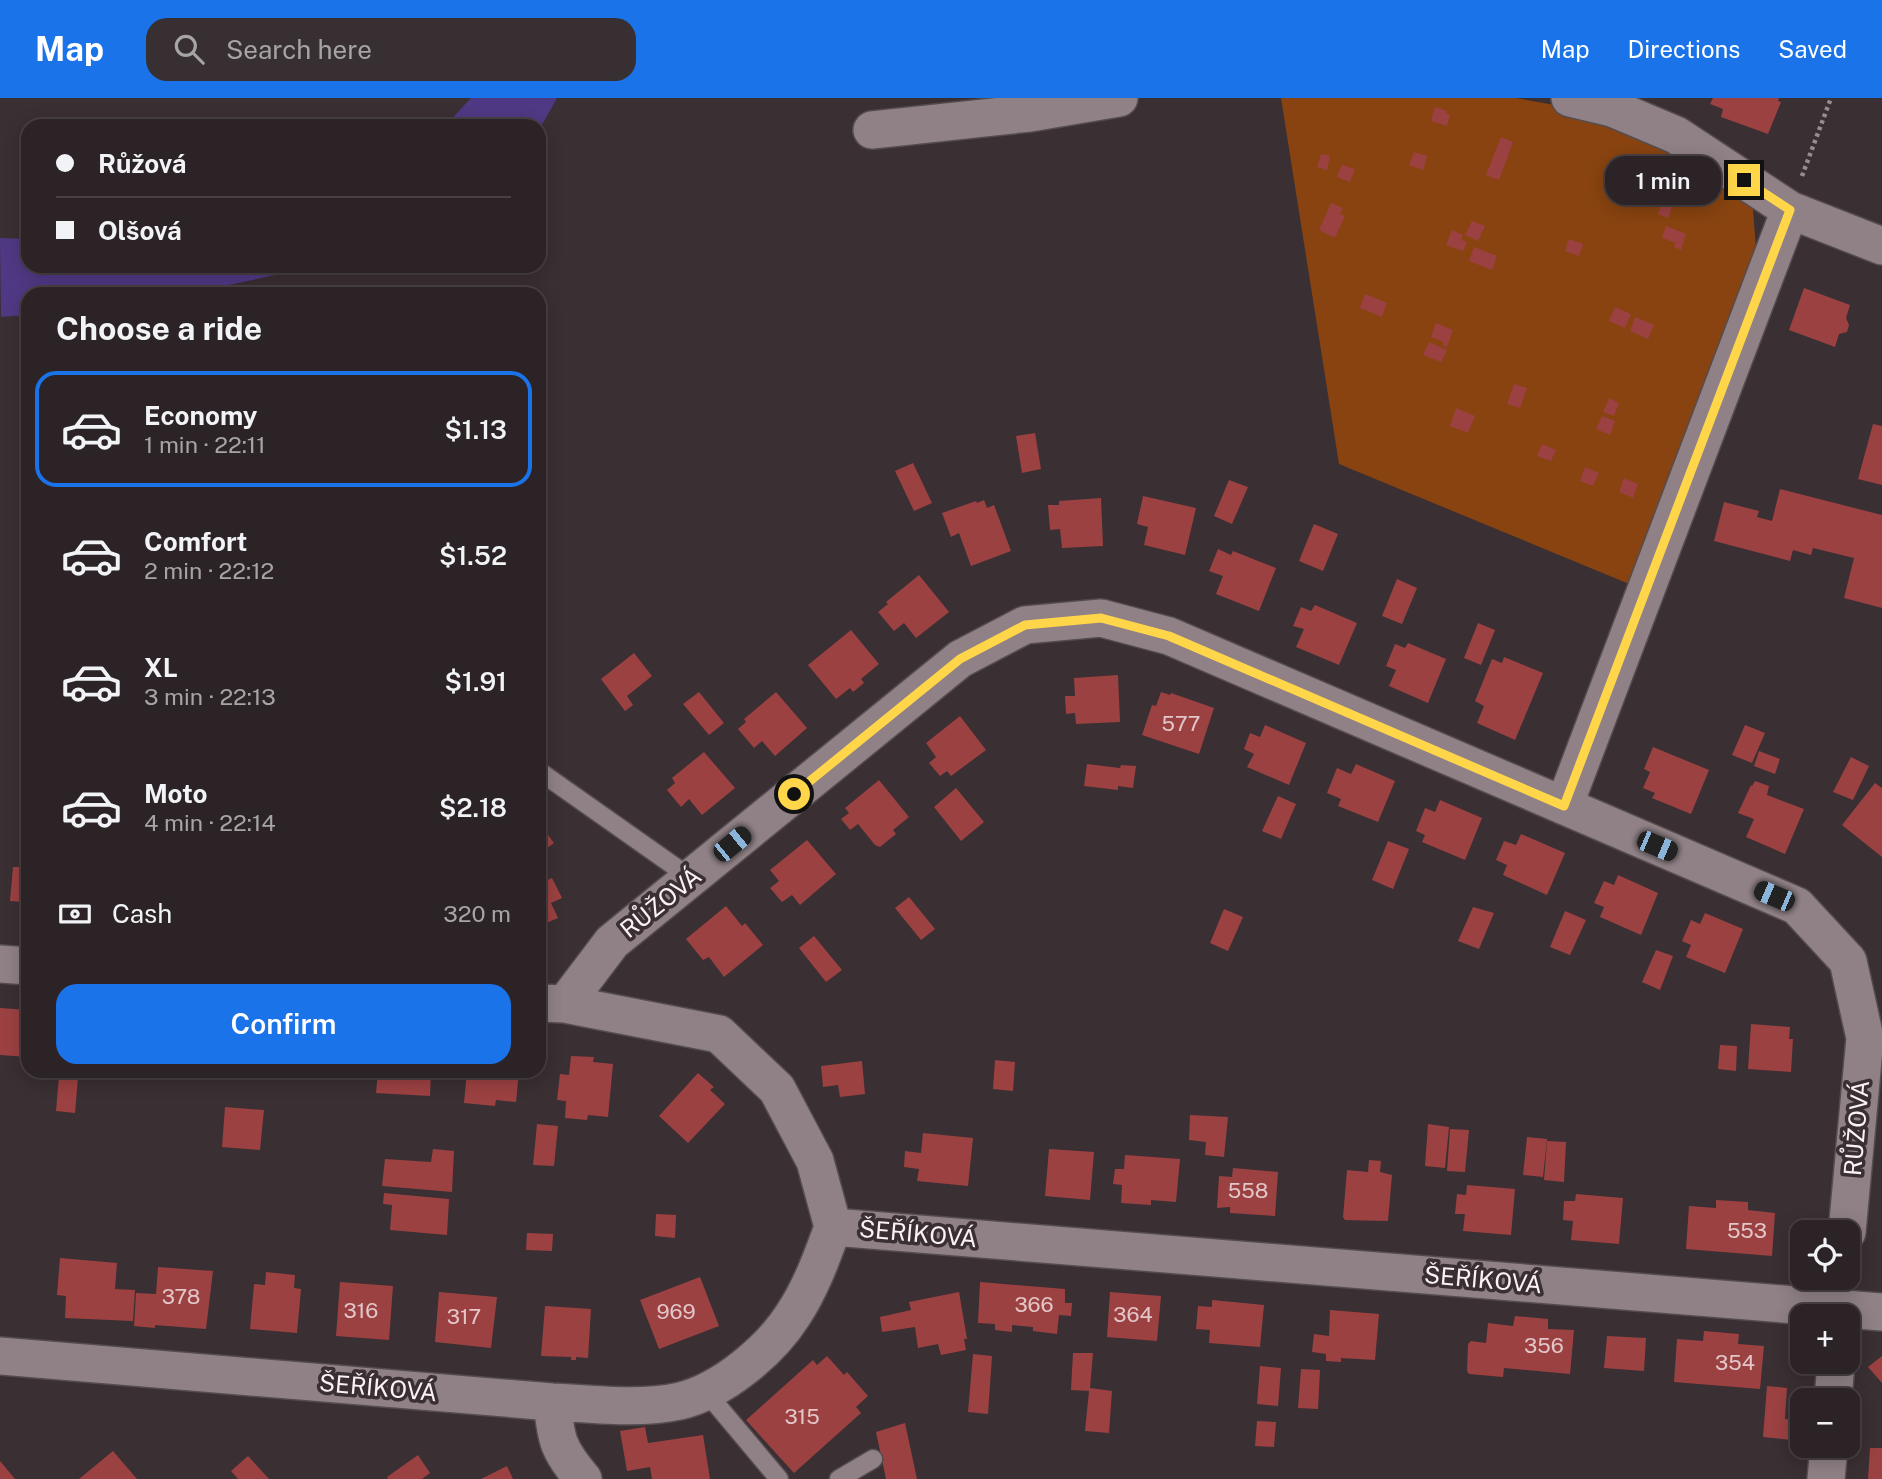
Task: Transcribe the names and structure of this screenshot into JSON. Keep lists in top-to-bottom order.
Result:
{
  "streets": {
    "street": ["RŮŽOVÁ", "ŠEŘÍKOVÁ"]
  },
  "house_numbers": [
    "577",
    "558",
    "553",
    "378",
    "366",
    "316",
    "969",
    "364",
    "317",
    "356",
    "354",
    "315"
  ],
  "page": {
    "header": "Map",
    "search": "Search here",
    "nav": ["Map", "Directions", "Saved"],
    "banner": ["Růžová", "Olšová"],
    "bubble": "1 min",
    "heading": "Choose a ride",
    "list": [
      {
        "name": "Economy",
        "note": "1 min · 22:11",
        "value": "$1.13"
      },
      {
        "name": "Comfort",
        "note": "2 min · 22:12",
        "value": "$1.52"
      },
      {
        "name": "XL",
        "note": "3 min · 22:13",
        "value": "$1.91"
      },
      {
        "name": "Moto",
        "note": "4 min · 22:14",
        "value": "$2.18"
      }
    ],
    "pay": ["Cash", "320 m"],
    "buttons": "Confirm",
    "map_buttons": ["+", "−"]
  }
}
